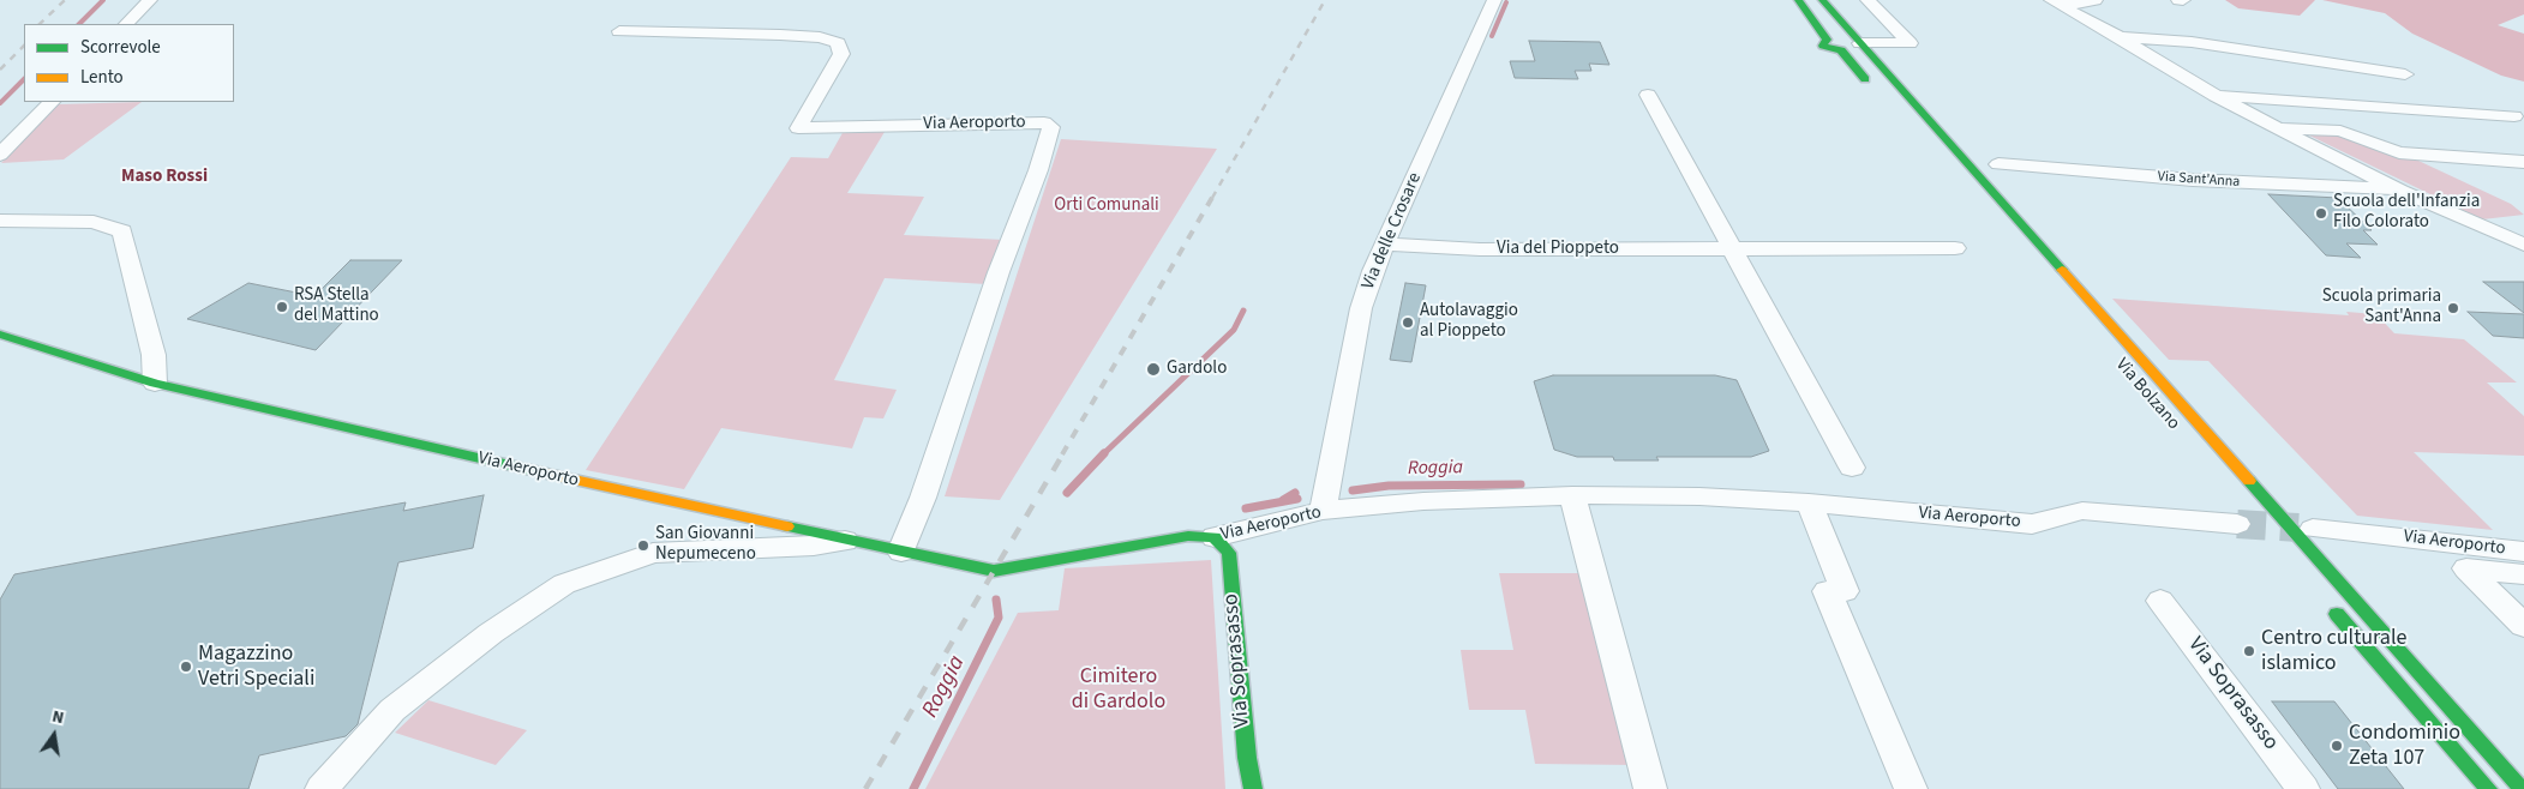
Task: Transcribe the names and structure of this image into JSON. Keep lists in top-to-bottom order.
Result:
{
  "streets": {
    "main road": ["Via Aeroporto", "Via Bolzano", "Via Soprasasso"],
    "street": ["Via Sant'Anna", "Via delle Crosare", "Via del Pioppeto"]
  },
  "crossings": [
    ["Via Aeroporto", "Via delle Crosare"],
    ["Via Aeroporto", "Via Soprasasso"],
    ["Via delle Crosare", "Via del Pioppeto"]
  ],
  "districts": ["Maso Rossi"],
  "water": ["Roggia"],
  "parks": ["Orti Comunali", "Cimitero di Gardolo"],
  "places": [
    "Scuola dell'Infanzia Filo Colorato",
    "RSA Stella del Mattino",
    "Scuola primaria Sant'Anna",
    "Autolavaggio al Pioppeto",
    "Gardolo",
    "San Giovanni Nepumeceno",
    "Centro culturale islamico",
    "Magazzino Vetri Speciali",
    "Condominio Zeta 107"
  ],
  "legend": ["Scorrevole", "Lento"],
  "north": "top"
}
